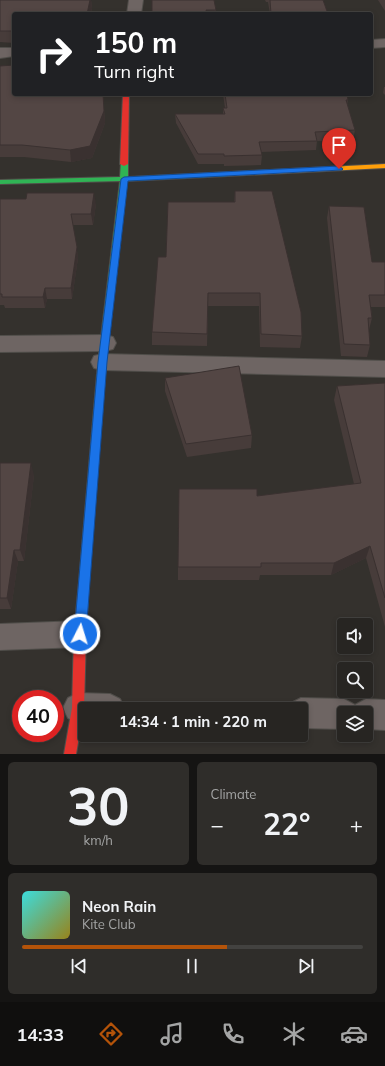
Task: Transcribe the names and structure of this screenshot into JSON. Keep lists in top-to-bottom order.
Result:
{
  "page": {
    "turn": ["150 m", "Turn right"],
    "limit": "40",
    "trip": "14:34 · 1 min · 220 m",
    "tile": [
      ["30", "km/h"],
      "Climate"
    ],
    "heat": ["−", "22°", "+"],
    "song": ["Neon Rain", "Kite Club"],
    "tabs": "14:33"
  }
}
